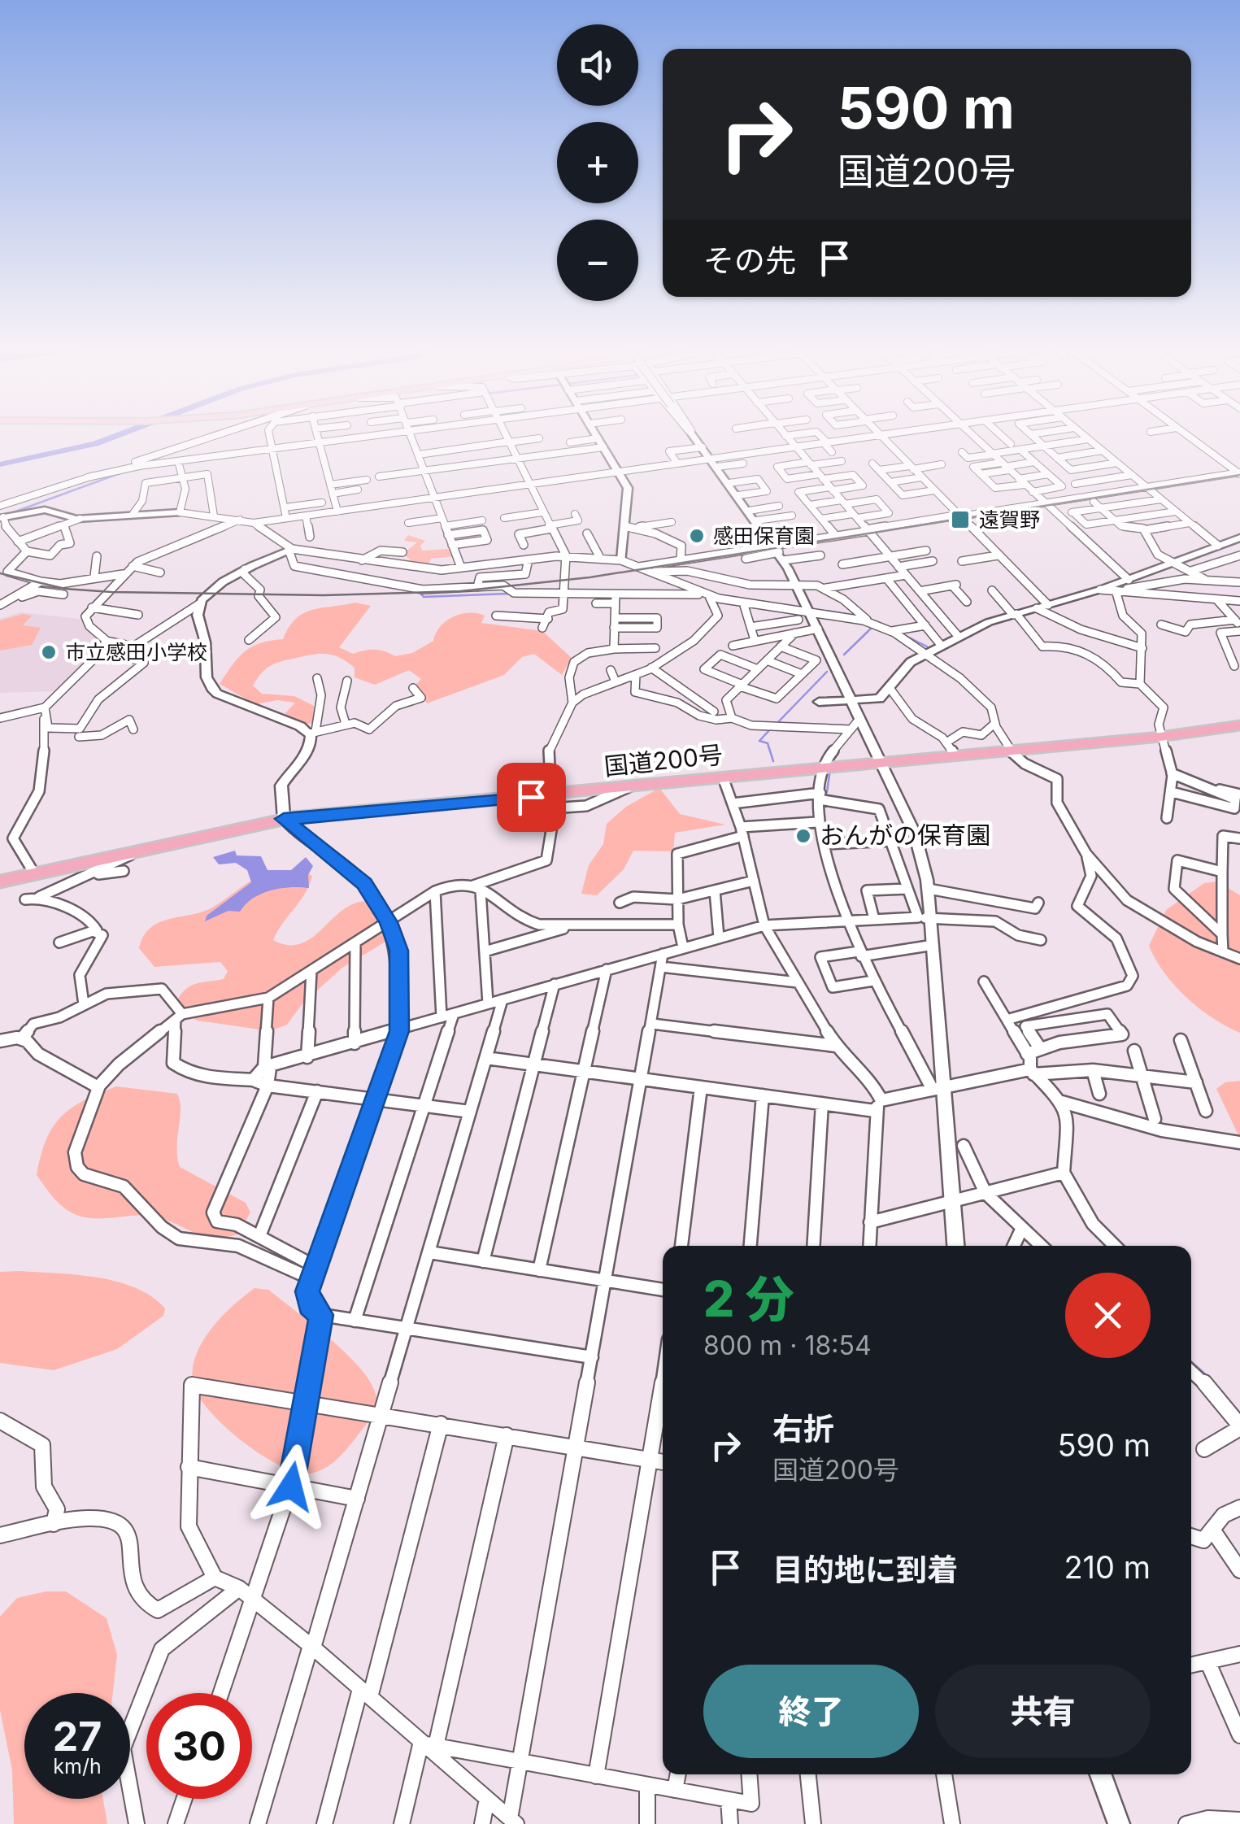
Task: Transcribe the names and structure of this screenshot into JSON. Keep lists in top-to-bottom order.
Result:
{
  "streets": {
    "highway": ["国道200号"]
  },
  "places": {
    "transit": ["遠賀野"],
    "other": ["感田保育園", "市立感田小学校", "おんがの保育園"]
  },
  "page": {
    "map_buttons": ["+", "−"],
    "turn": ["590 m", "国道200号"],
    "then": "その先",
    "heading": ["2 分", "800 m · 18:54"],
    "list": [
      {
        "name": "右折",
        "note": "国道200号",
        "value": "590 m"
      },
      {
        "name": "目的地に到着",
        "value": "210 m"
      }
    ],
    "buttons": ["終了", "共有"],
    "speed": "27 km/h",
    "limit": "30"
  }
}
